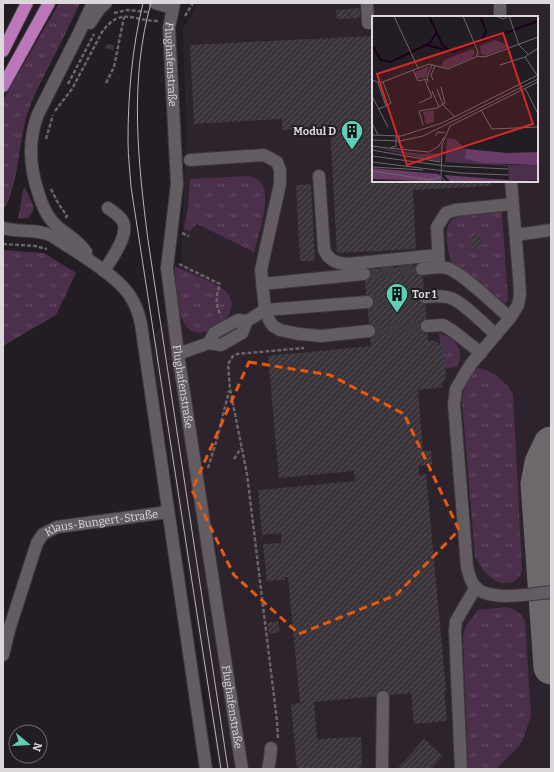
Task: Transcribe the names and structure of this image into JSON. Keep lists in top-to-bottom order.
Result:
{
  "streets": {
    "street": ["Flughafenstraße", "Klaus-Bungert-Straße"]
  },
  "places": {
    "building": ["Modul D", "Tor 1"]
  },
  "north": "right"
}
